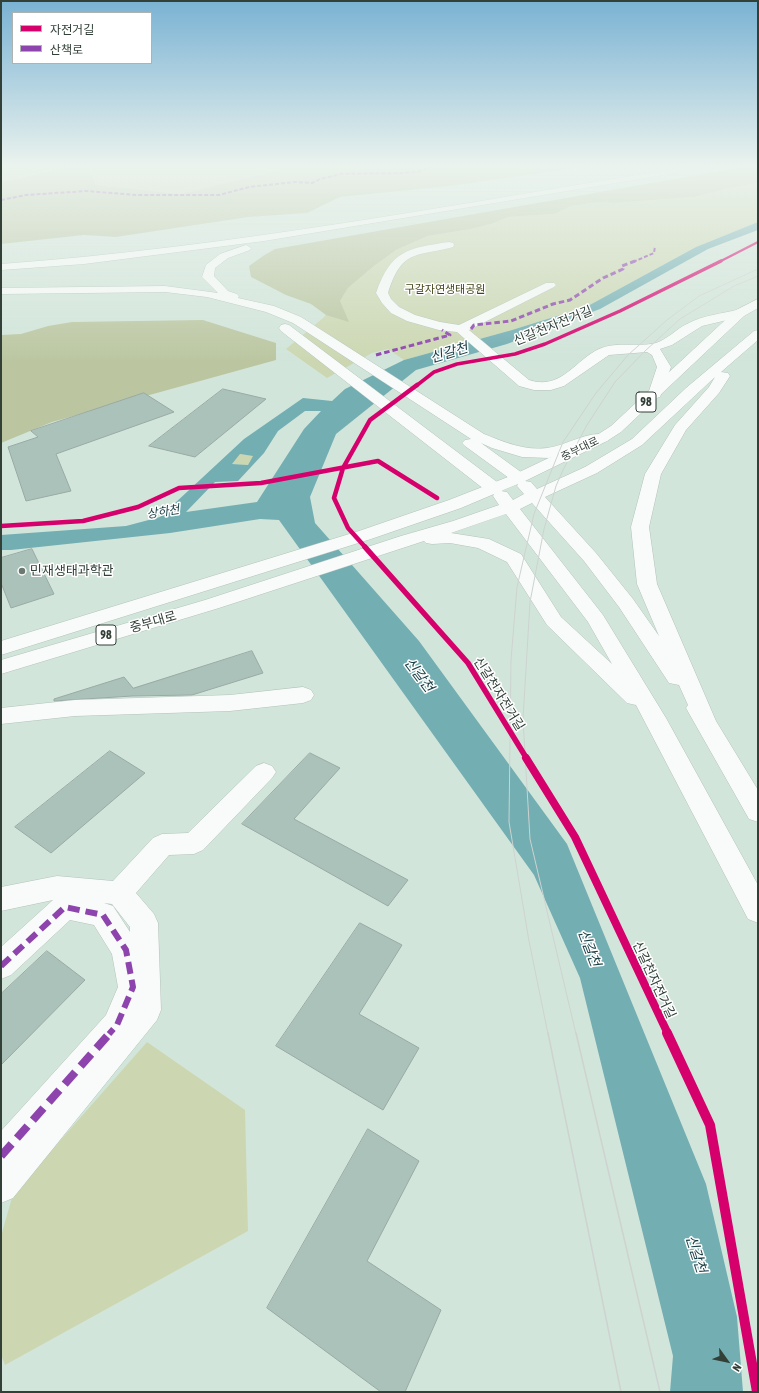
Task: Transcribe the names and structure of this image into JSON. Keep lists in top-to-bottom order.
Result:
{
  "streets": {
    "main road": ["98", "중부대로"],
    "cycle path": ["신갈천자전거길"]
  },
  "water": ["신갈천", "상하천"],
  "parks": ["구갈자연생태공원"],
  "places": ["민재생태과학관"],
  "legend": ["자전거길", "산책로"],
  "north": "bottom right"
}
